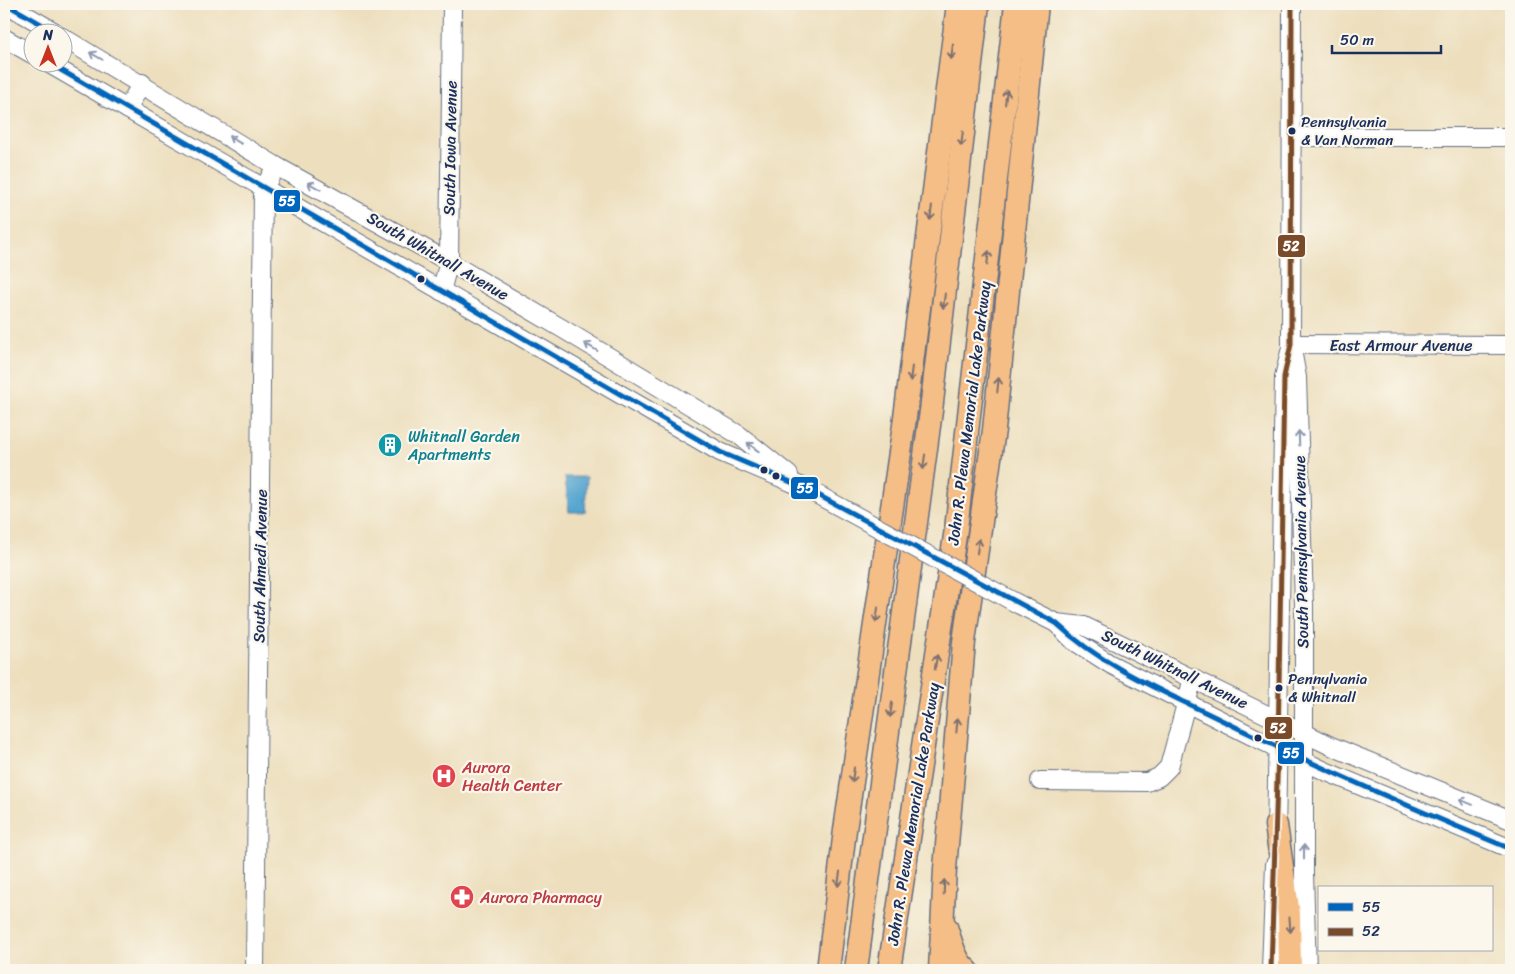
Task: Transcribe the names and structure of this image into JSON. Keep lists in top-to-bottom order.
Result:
{
  "streets": {
    "main road": ["John R. Plewa Memorial Lake Parkway"],
    "street": [
      "South Iowa Avenue",
      "South Whitnall Avenue",
      "East Armour Avenue",
      "South Pennsylvania Avenue",
      "South Ahmedi Avenue"
    ]
  },
  "crossings": [
    ["South Iowa Avenue", "South Whitnall Avenue"],
    ["South Whitnall Avenue", "South Pennsylvania Avenue"],
    ["South Whitnall Avenue", "South Ahmedi Avenue"],
    ["East Armour Avenue", "South Pennsylvania Avenue"]
  ],
  "places": {
    "other": ["Pennsylvania & Van Norman", "Pennylvania & Whitnall"],
    "building": ["Whitnall Garden Apartments"],
    "hospital": ["Aurora Health Center"],
    "pharmacy": ["Aurora Pharmacy"]
  },
  "lines": ["transit line 55", "transit line 52"],
  "legend": ["55", "52"],
  "scale_bar": "50 m",
  "north": "top"
}
